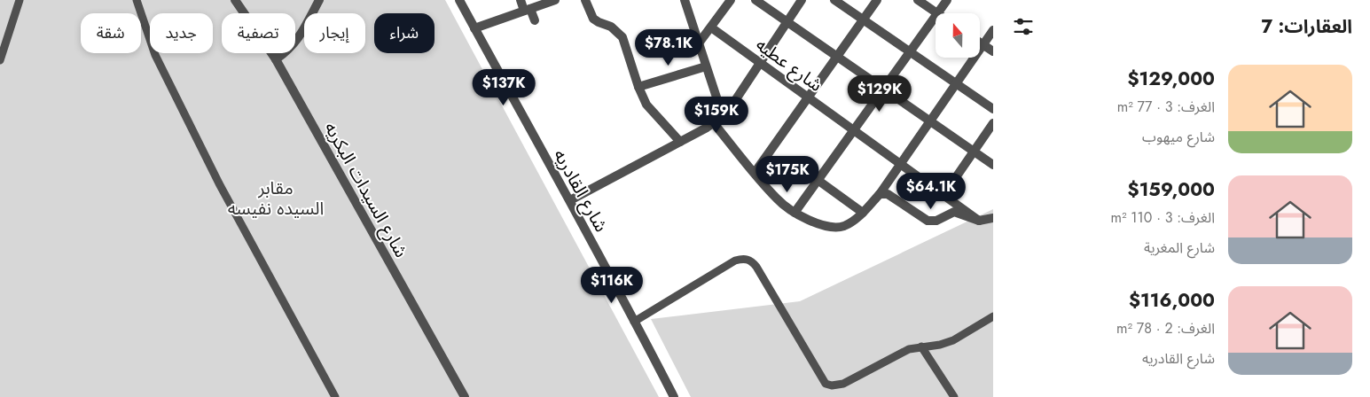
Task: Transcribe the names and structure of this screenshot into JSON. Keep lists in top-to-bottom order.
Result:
{
  "streets": {
    "street": ["شارع عطيه", "شارع السيدات البكريه", "شارع القادريه"]
  },
  "parks": ["مقابر السيده نفيسه"],
  "north": "top",
  "page": {
    "heading": "العقارات: 7",
    "chip": [
      "شراء",
      "إيجار",
      "تصفية",
      "جديد",
      "شقة"
    ],
    "price": [
      "$78.1K",
      "$137K",
      "$129K",
      "$159K",
      "$175K",
      "$64.1K",
      "$116K"
    ],
    "list": [
      {
        "name": "$129,000",
        "note": "الغرف: 3 · 77 m² · شارع ميهوب"
      },
      {
        "name": "$159,000",
        "note": "الغرف: 3 · 110 m² · شارع المغرية"
      },
      {
        "name": "$116,000",
        "note": "الغرف: 2 · 78 m² · شارع القادريه"
      }
    ]
  }
}
